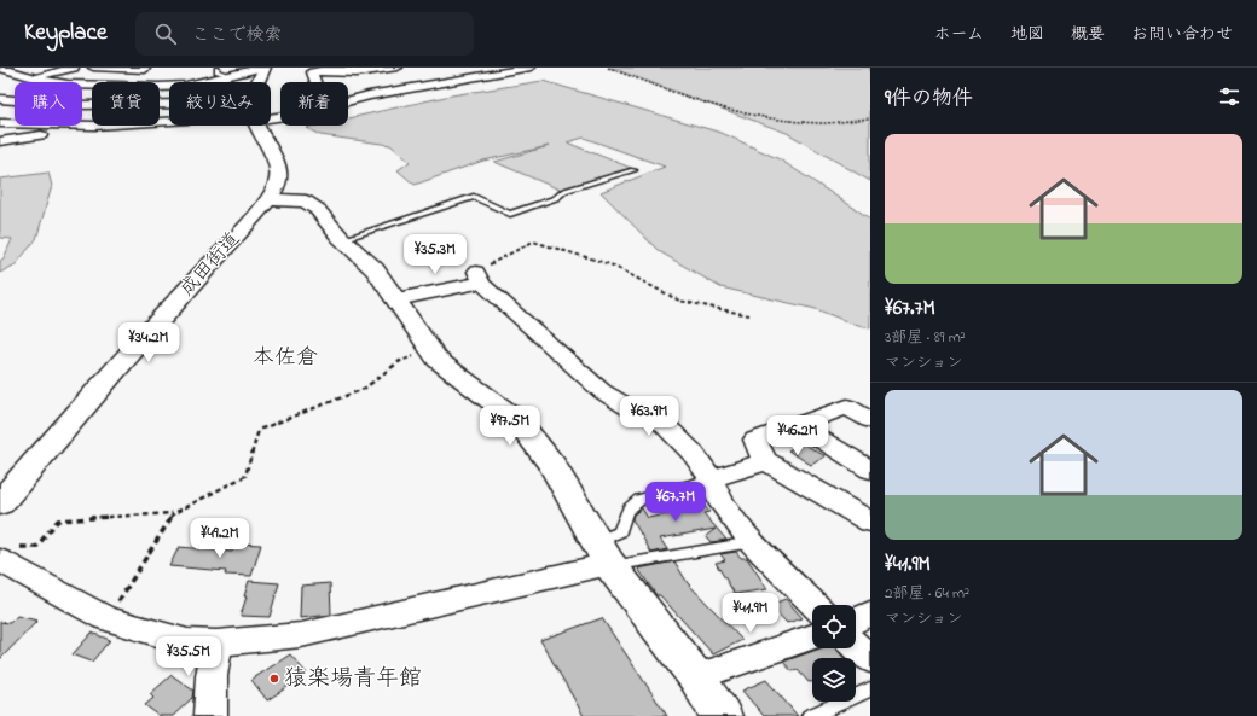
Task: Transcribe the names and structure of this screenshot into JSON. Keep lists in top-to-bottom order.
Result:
{
  "streets": {
    "street": ["成田街道"]
  },
  "districts": ["本佐倉"],
  "places": ["猿楽場青年館"],
  "page": {
    "header": "Keyplace",
    "search": "ここで検索",
    "nav": [
      "ホーム",
      "地図",
      "概要",
      "お問い合わせ"
    ],
    "heading": "9件の物件",
    "chip": [
      "購入",
      "賃貸",
      "絞り込み",
      "新着"
    ],
    "list": [
      {
        "name": "¥67.7M",
        "note": "3部屋 · 89 m² · マンション"
      },
      {
        "name": "¥41.9M",
        "note": "2部屋 · 64 m² · マンション"
      }
    ],
    "price": [
      "¥35.3M",
      "¥34.2M",
      "¥63.9M",
      "¥97.5M",
      "¥46.2M",
      "¥67.7M",
      "¥49.2M",
      "¥41.9M",
      "¥35.5M"
    ]
  }
}
